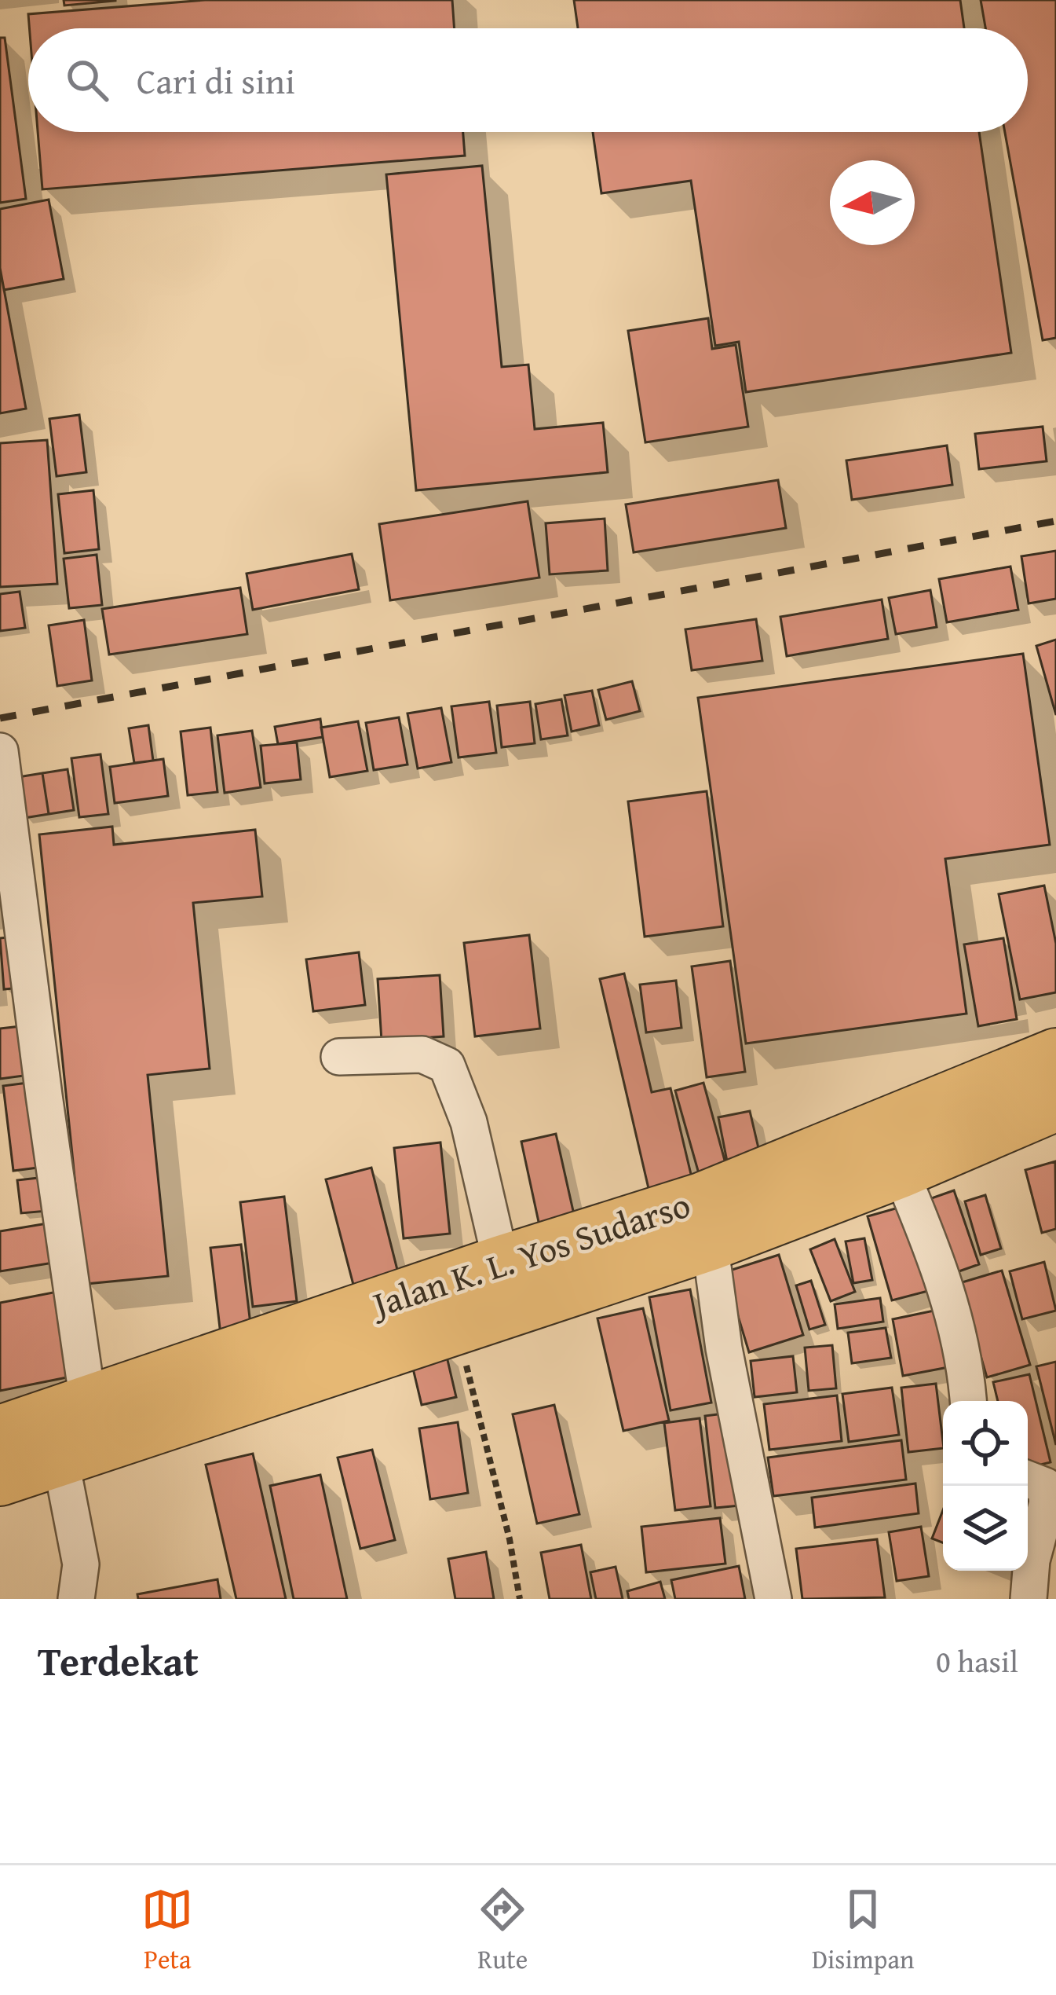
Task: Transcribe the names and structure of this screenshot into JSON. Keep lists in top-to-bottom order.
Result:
{
  "streets": {
    "highway": ["Jalan K. L. Yos Sudarso"]
  },
  "north": "left",
  "page": {
    "search": "Cari di sini",
    "heading": ["Terdekat", "0 hasil"],
    "nav": ["Peta", "Rute", "Disimpan"]
  }
}
